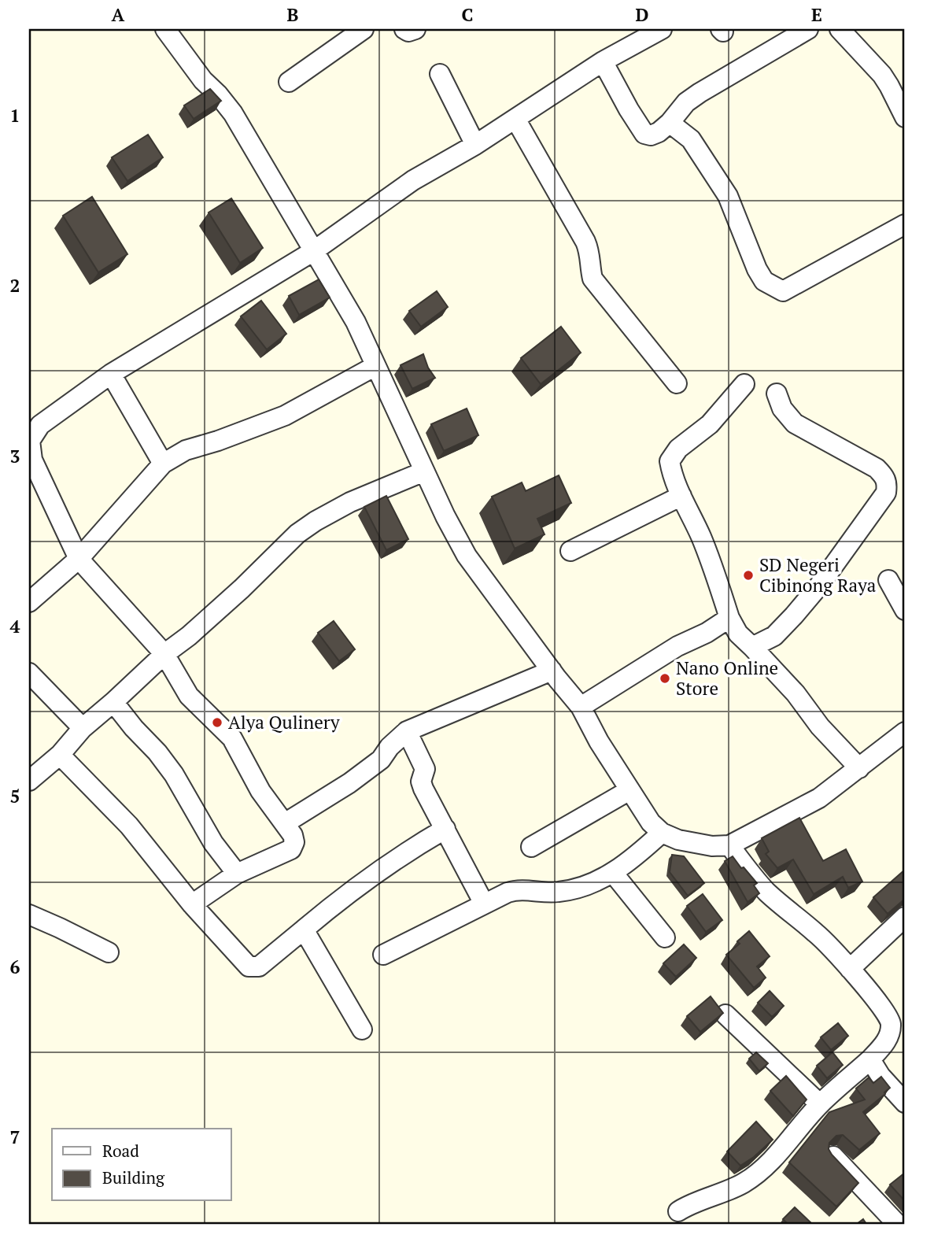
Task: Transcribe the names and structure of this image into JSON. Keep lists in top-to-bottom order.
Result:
{
  "places": ["SD Negeri Cibinong Raya", "Nano Online Store", "Alya Qulinery"],
  "legend": ["Road", "Building"],
  "grid": {
    "columns": [
      "A",
      "B",
      "C",
      "D",
      "E"
    ],
    "rows": [
      "1",
      "2",
      "3",
      "4",
      "5",
      "6",
      "7"
    ]
  }
}
